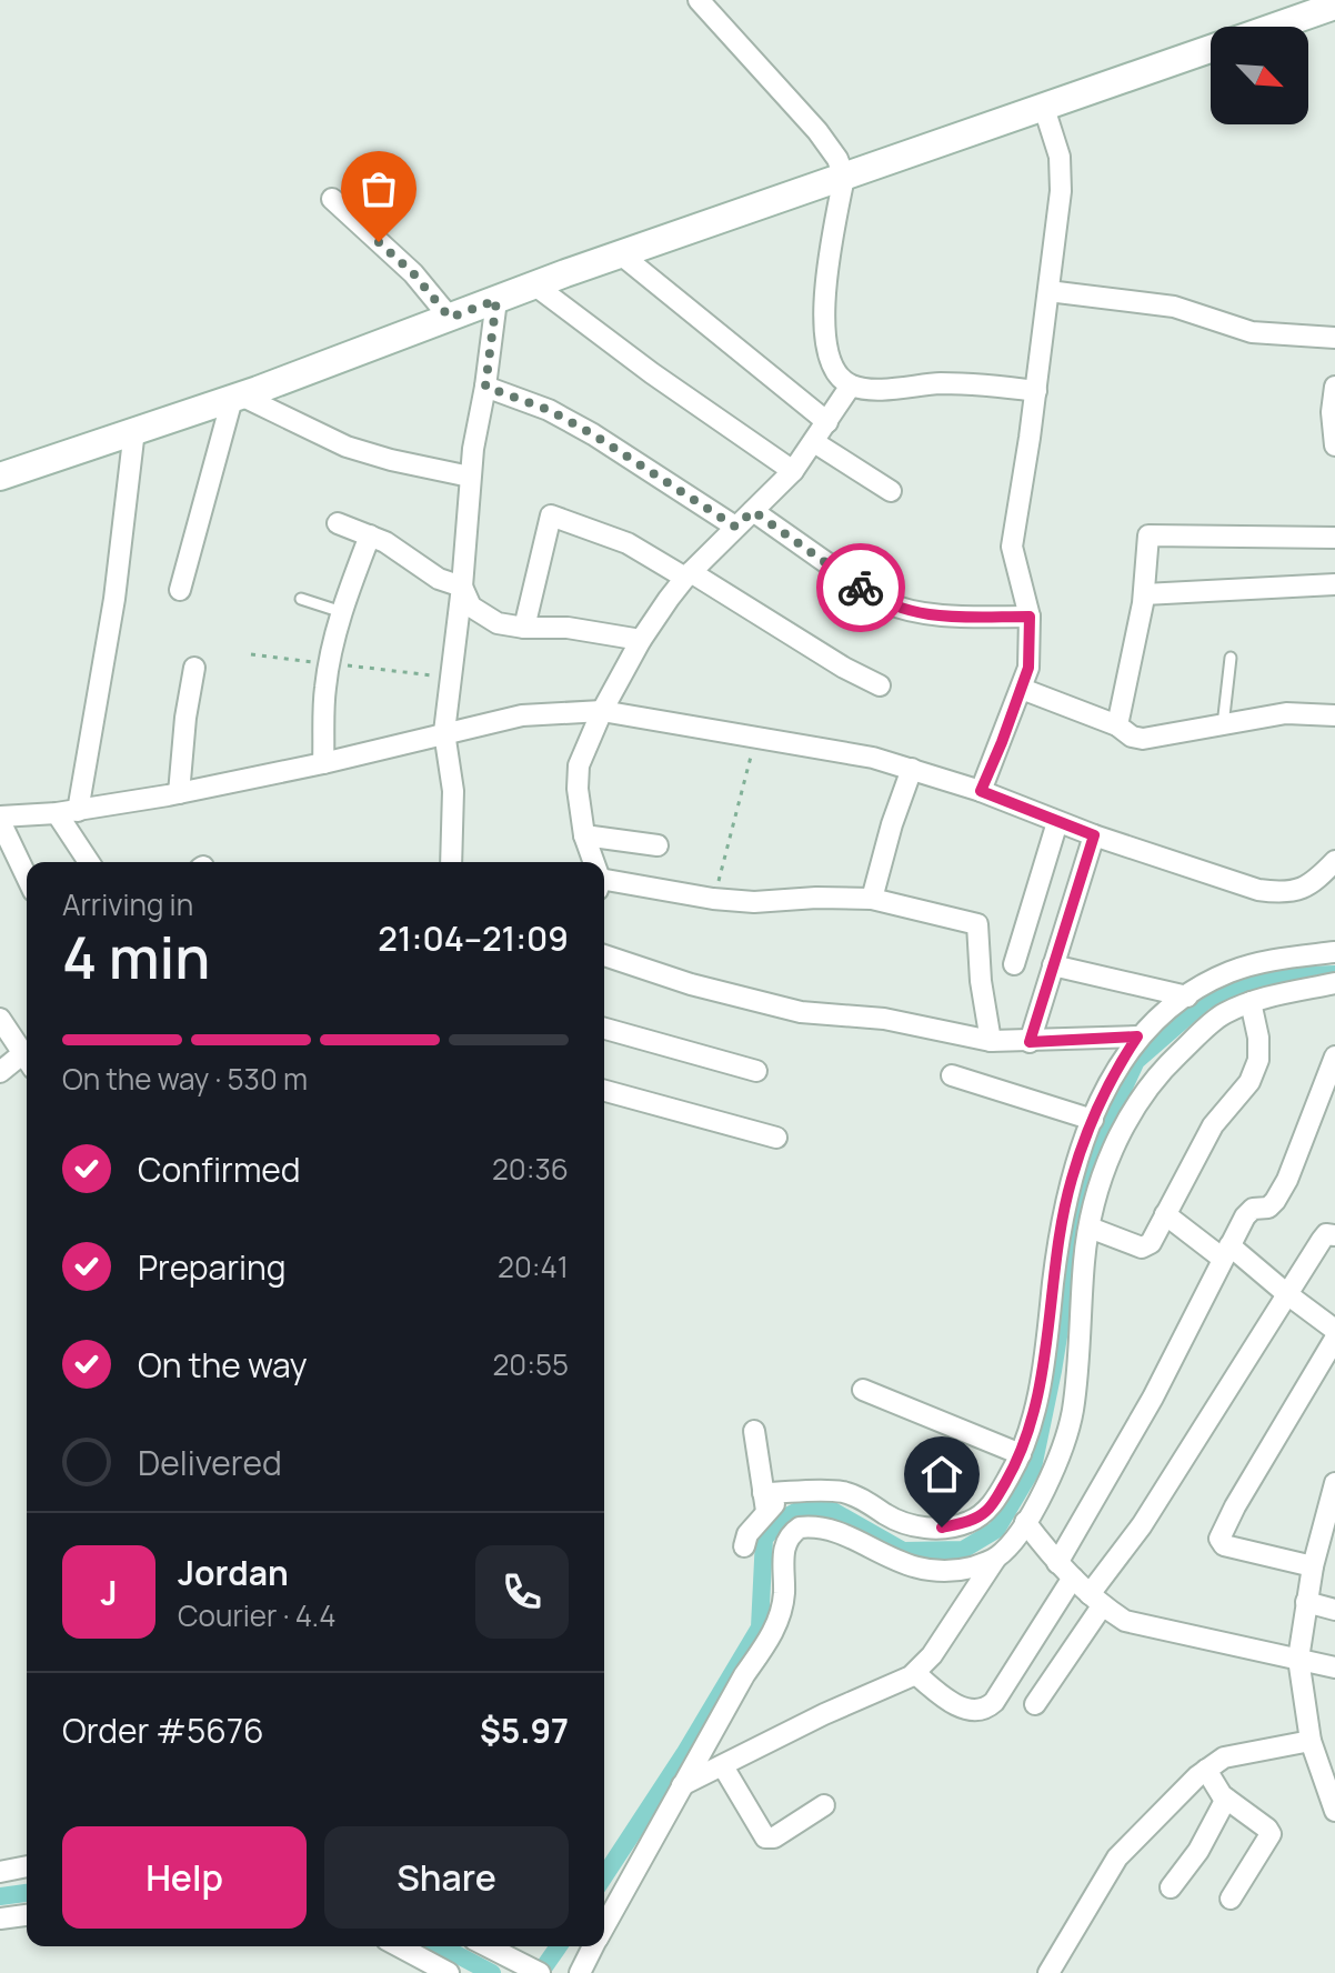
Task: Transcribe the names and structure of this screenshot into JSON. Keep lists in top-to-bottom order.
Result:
{
  "north": "bottom right",
  "page": {
    "heading": ["4 min", "Arriving in", "21:04–21:09"],
    "panel": [
      "Jordan",
      "Courier · 4.4",
      "Order #5676",
      "$5.97"
    ],
    "bar": "On the way · 530 m",
    "list": [
      ["Confirmed", "20:36"],
      ["Preparing", "20:41"],
      ["On the way", "20:55"],
      "Delivered"
    ],
    "round": "J",
    "buttons": ["Help", "Share"]
  }
}
